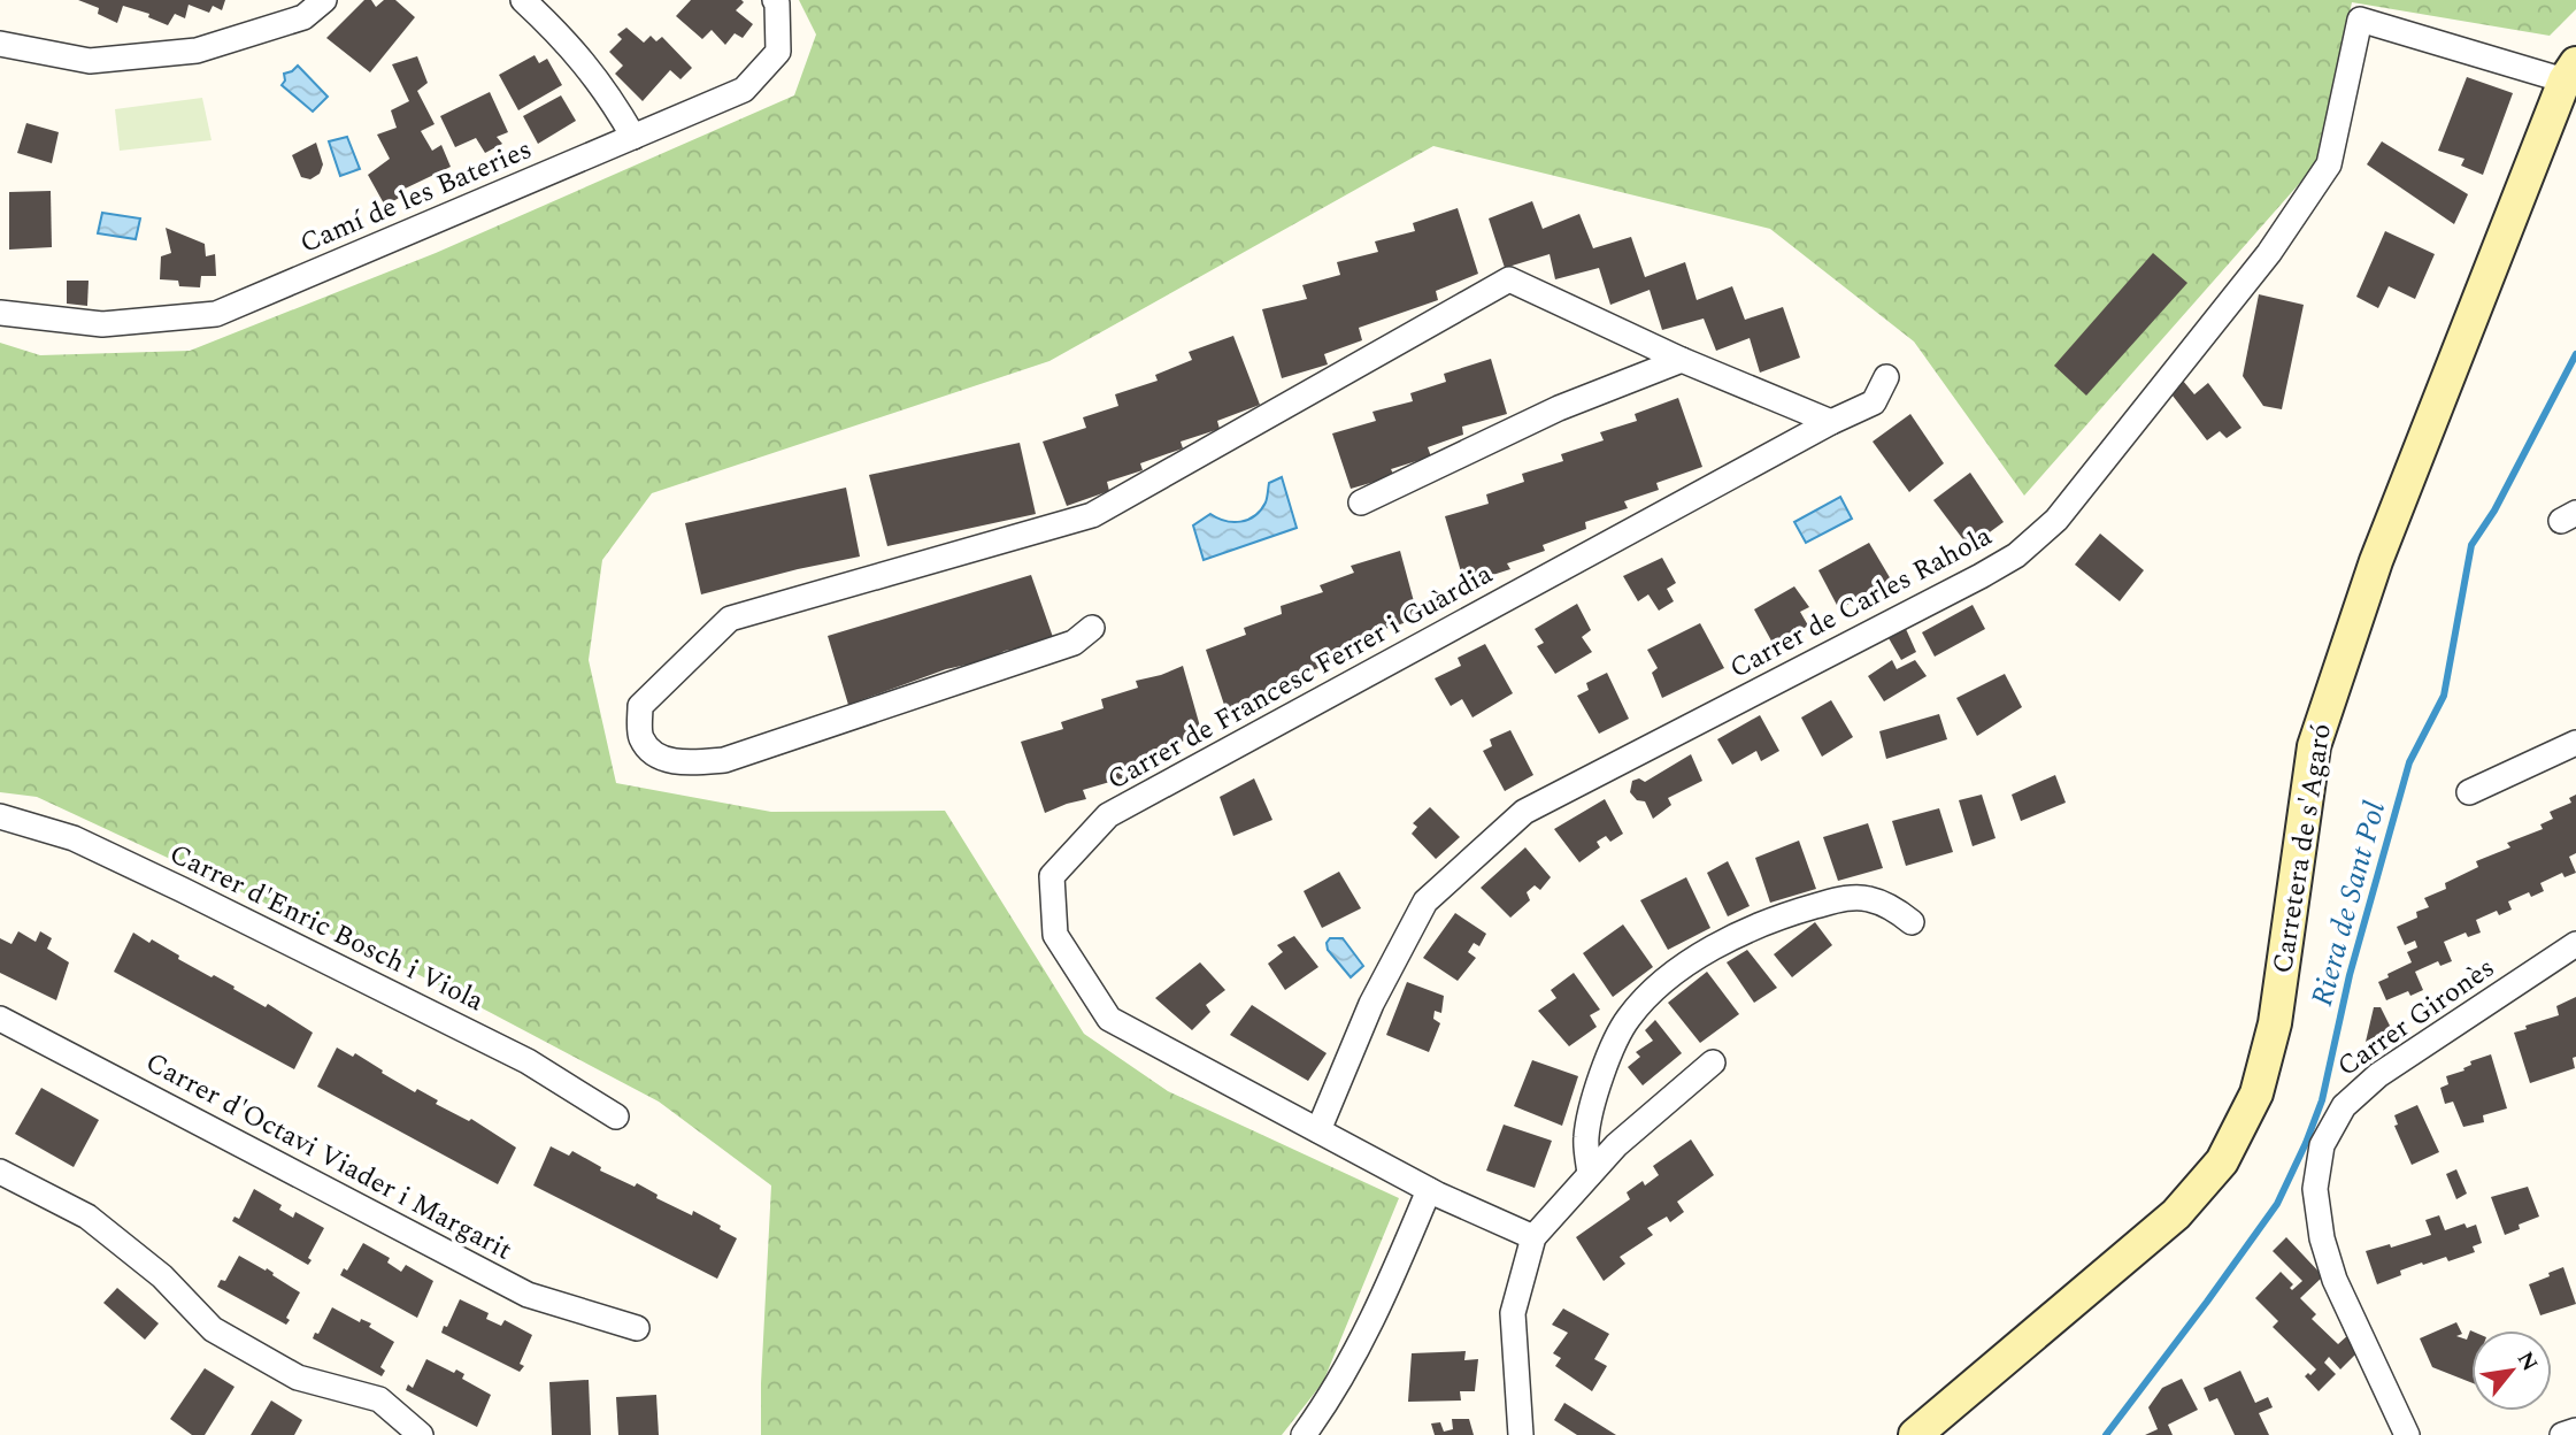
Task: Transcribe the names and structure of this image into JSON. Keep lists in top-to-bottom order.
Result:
{
  "streets": {
    "street": [
      "Camí de les Bateries",
      "Carrer de Carles Rahola",
      "Carrer de Francesc Ferrer i Guàrdia",
      "Carretera de s'Agaró",
      "Carrer d'Enric Bosch i Viola",
      "Carrer Gironès",
      "Carrer d'Octavi Viader i Margarit"
    ]
  },
  "crossings": [
    ["Carrer de Carles Rahola", "Carrer de Francesc Ferrer i Guàrdia"],
    ["Carrer de Carles Rahola", "Carretera de s'Agaró"]
  ],
  "water": ["Riera de Sant Pol"],
  "north": "top right"
}
